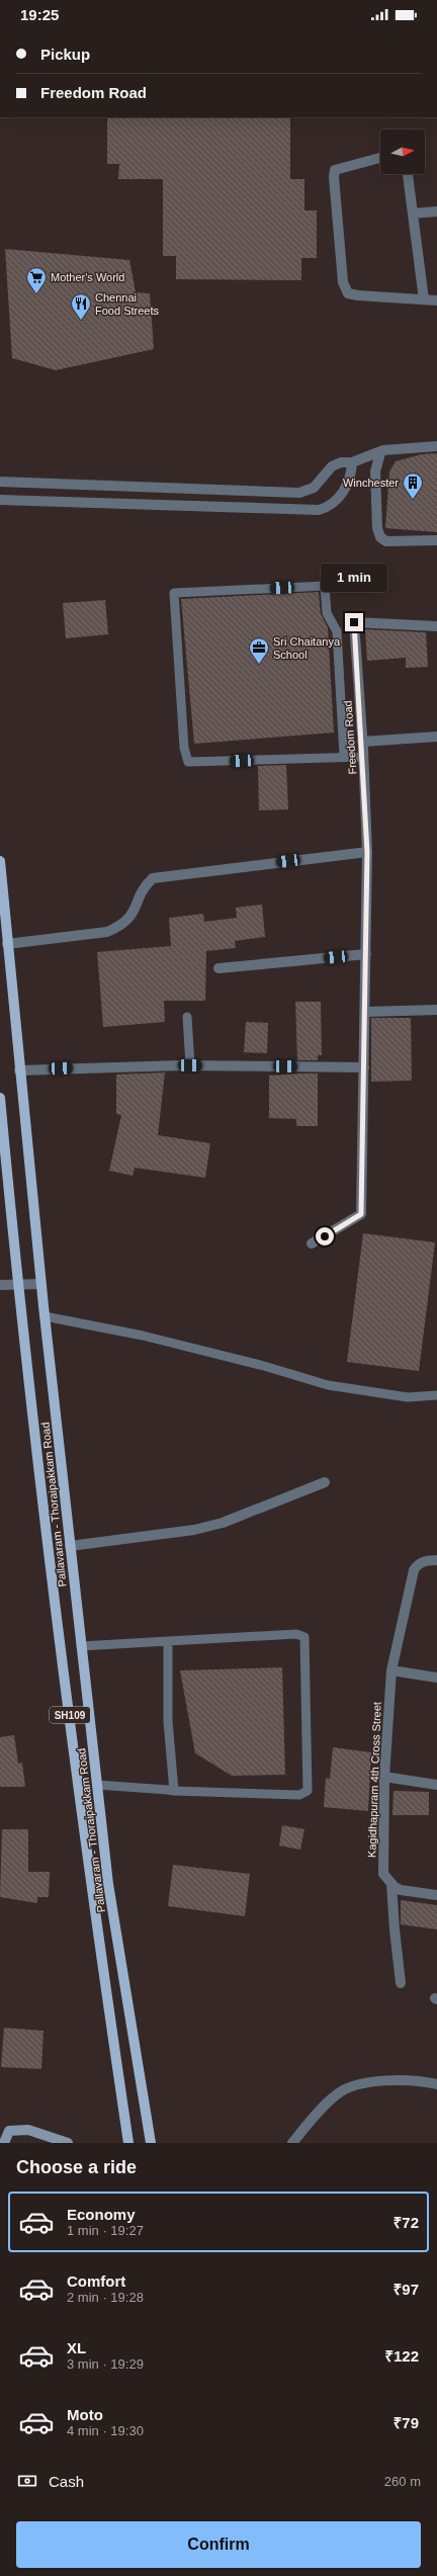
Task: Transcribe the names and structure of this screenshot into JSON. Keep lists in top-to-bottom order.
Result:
{
  "streets": {
    "main road": ["Pallavaram - Thoraipakkam Road", "SH109"],
    "street": ["Freedom Road", "Kagidhapuram 4th Cross Street"]
  },
  "places": {
    "supermarket": ["Mother's World"],
    "restaurant": ["Chennai Food Streets"],
    "building": ["Winchester"],
    "office": ["Sri Chaitanya School"]
  },
  "north": "right",
  "page": {
    "status": "19:25",
    "banner": ["Pickup", "Freedom Road"],
    "bubble": "1 min",
    "heading": "Choose a ride",
    "list": [
      {
        "name": "Economy",
        "note": "1 min · 19:27",
        "value": "₹72"
      },
      {
        "name": "Comfort",
        "note": "2 min · 19:28",
        "value": "₹97"
      },
      {
        "name": "XL",
        "note": "3 min · 19:29",
        "value": "₹122"
      },
      {
        "name": "Moto",
        "note": "4 min · 19:30",
        "value": "₹79"
      }
    ],
    "pay": ["Cash", "260 m"],
    "buttons": "Confirm"
  }
}
